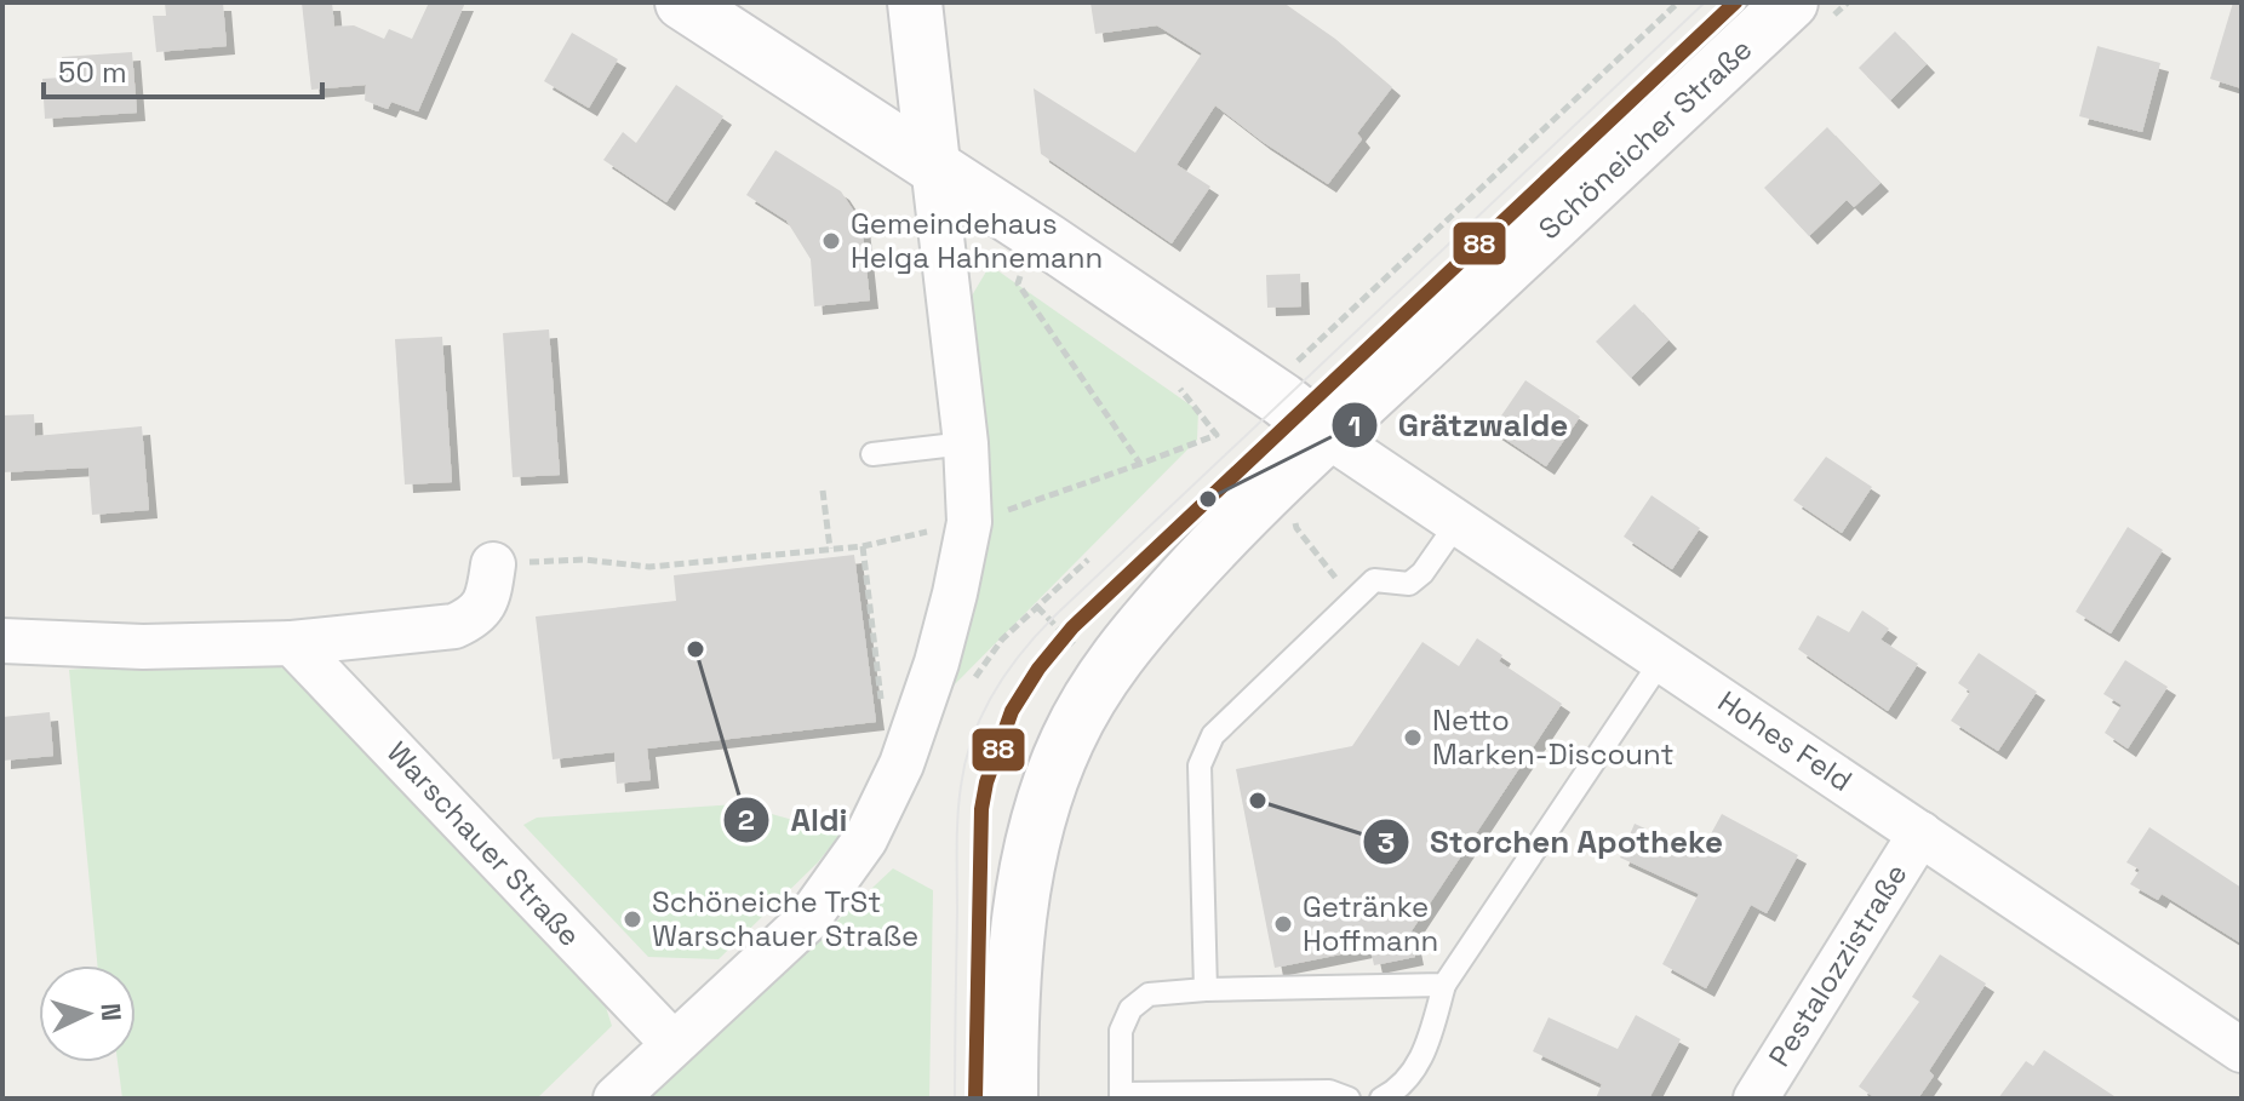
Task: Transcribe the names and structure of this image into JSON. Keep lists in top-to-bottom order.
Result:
{
  "streets": {
    "main road": ["Schöneicher Straße"],
    "street": ["Hohes Feld", "Warschauer Straße", "Pestalozzistraße"]
  },
  "crossings": [
    ["Schöneicher Straße", "Hohes Feld"],
    ["Hohes Feld", "Pestalozzistraße"]
  ],
  "places": [
    "Gemeindehaus Helga Hahnemann",
    "Grätzwalde",
    "Aldi",
    "Netto Marken-Discount",
    "Storchen Apotheke",
    "Schöneiche TrSt Warschauer Straße",
    "Getränke Hoffmann"
  ],
  "lines": ["transit line 88"],
  "scale_bar": "50 m",
  "north": "right"
}
